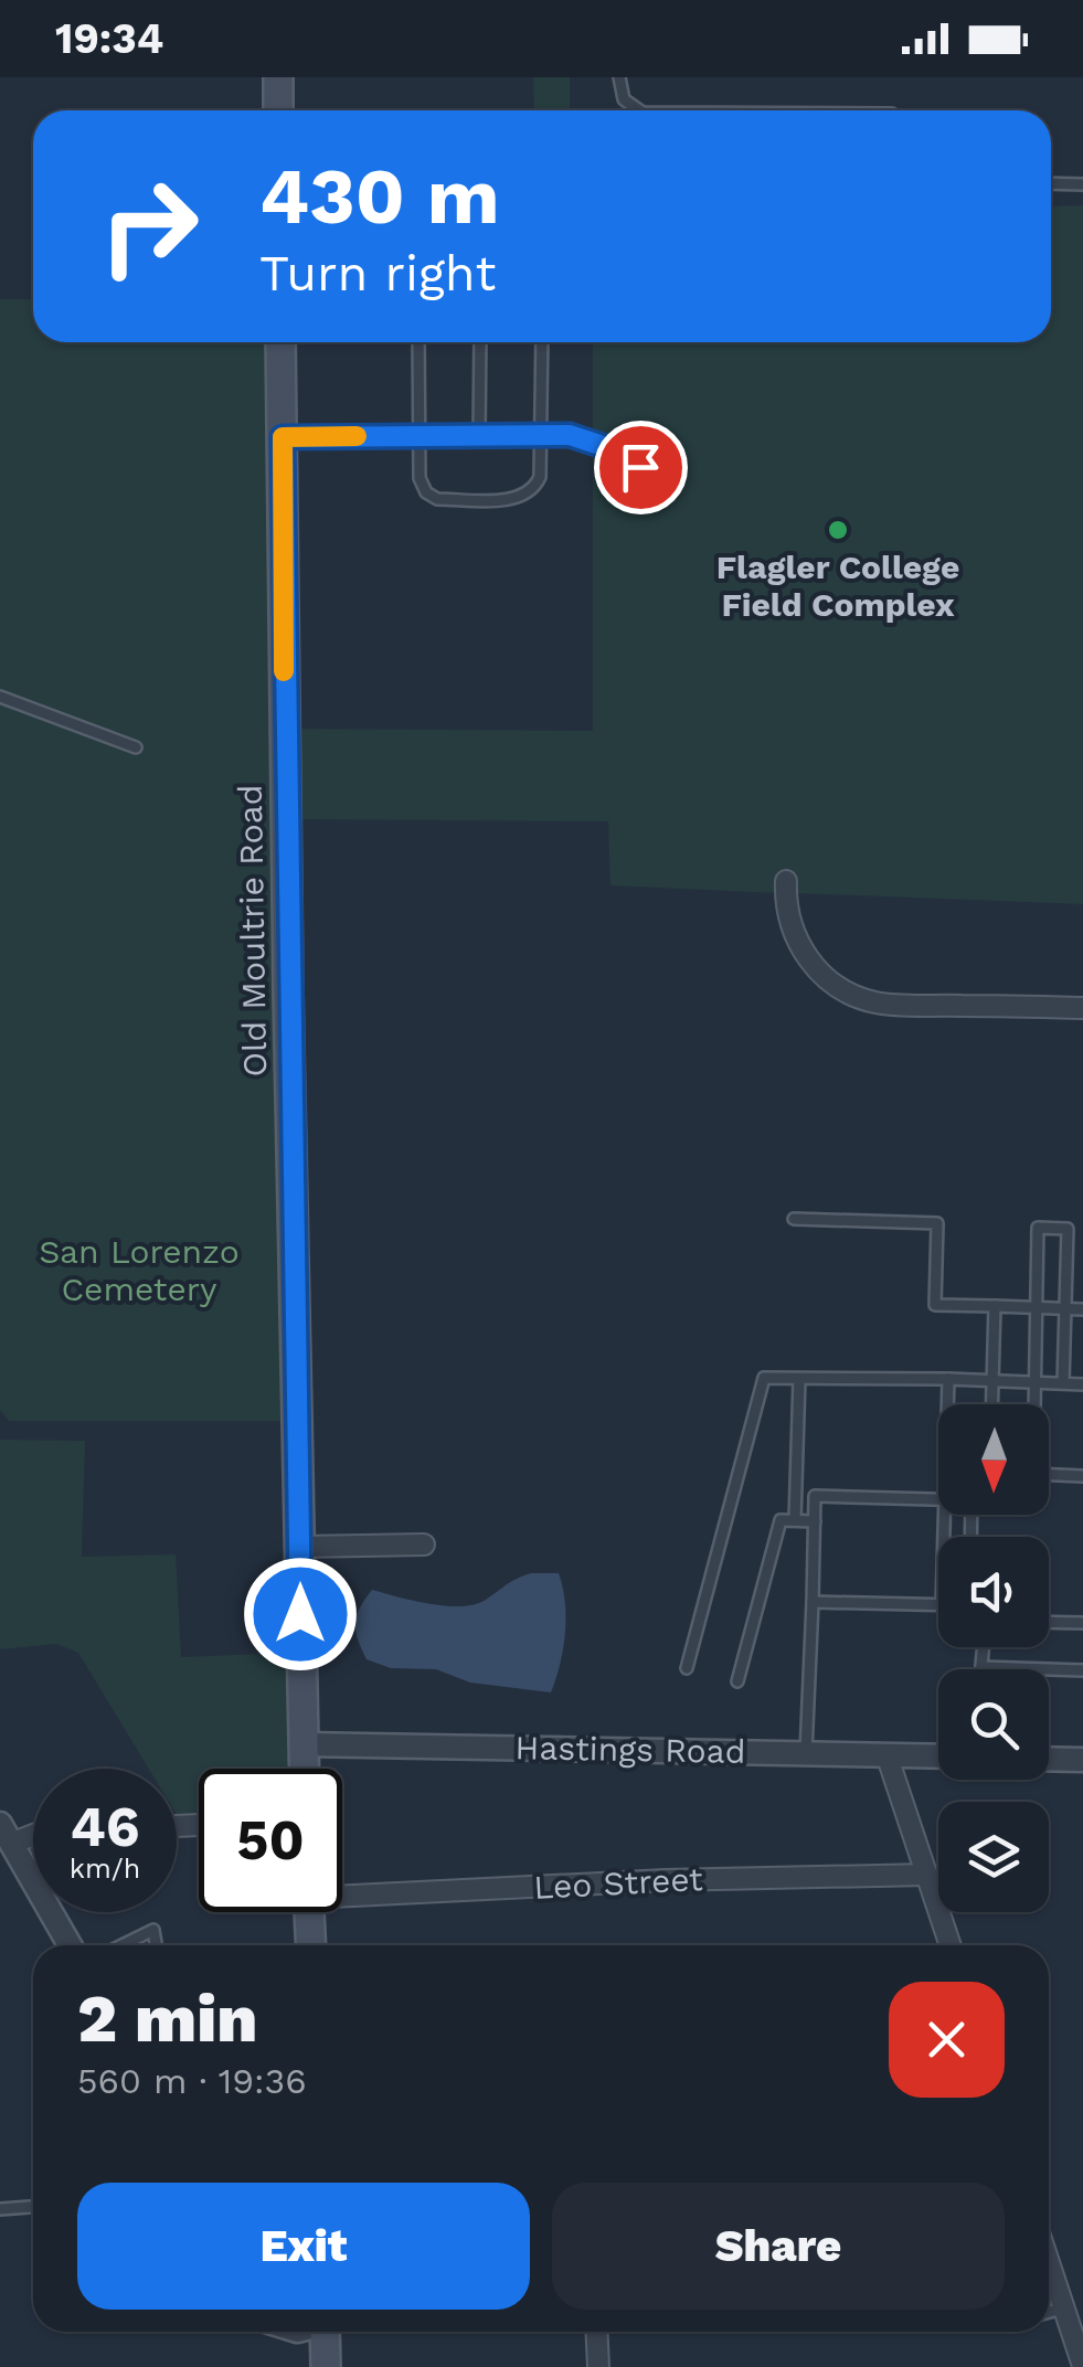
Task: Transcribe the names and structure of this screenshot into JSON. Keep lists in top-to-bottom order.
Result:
{
  "streets": {
    "main road": ["Old Moultrie Road"],
    "street": ["Hastings Road", "Leo Street"]
  },
  "crossings": [
    ["Old Moultrie Road", "Hastings Road"]
  ],
  "parks": ["San Lorenzo Cemetery"],
  "places": ["Flagler College Field Complex"],
  "north": "bottom",
  "page": {
    "status": "19:34",
    "turn": ["430 m", "Turn right"],
    "speed": "46 km/h",
    "limit": "50",
    "heading": ["2 min", "560 m · 19:36"],
    "buttons": ["Exit", "Share"]
  }
}
